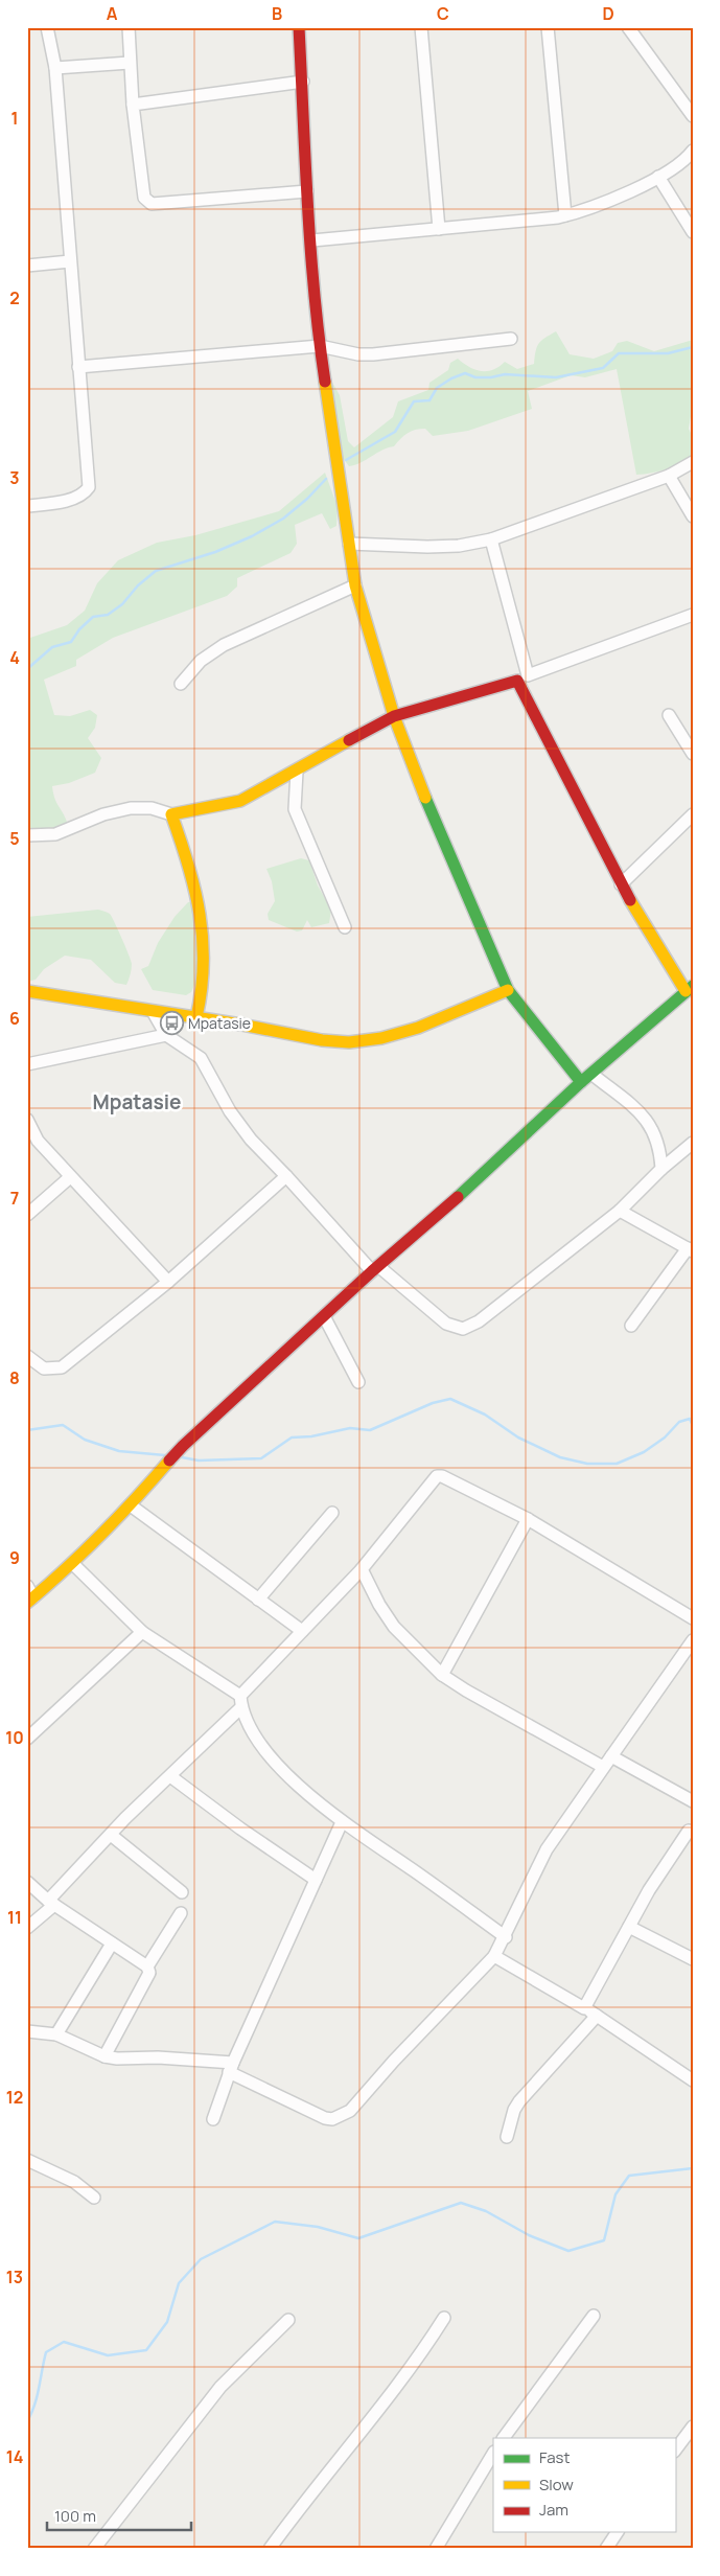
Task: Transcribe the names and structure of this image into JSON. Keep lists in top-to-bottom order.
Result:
{
  "districts": ["Mpatasie"],
  "places": {
    "bus stop": ["Mpatasie"]
  },
  "legend": ["Fast", "Slow", "Jam"],
  "scale_bar": "100 m",
  "grid": {
    "columns": [
      "A",
      "B",
      "C",
      "D"
    ],
    "rows": [
      "1",
      "2",
      "3",
      "4",
      "5",
      "6",
      "7",
      "8",
      "9",
      "10",
      "11",
      "12",
      "13",
      "14"
    ]
  }
}
